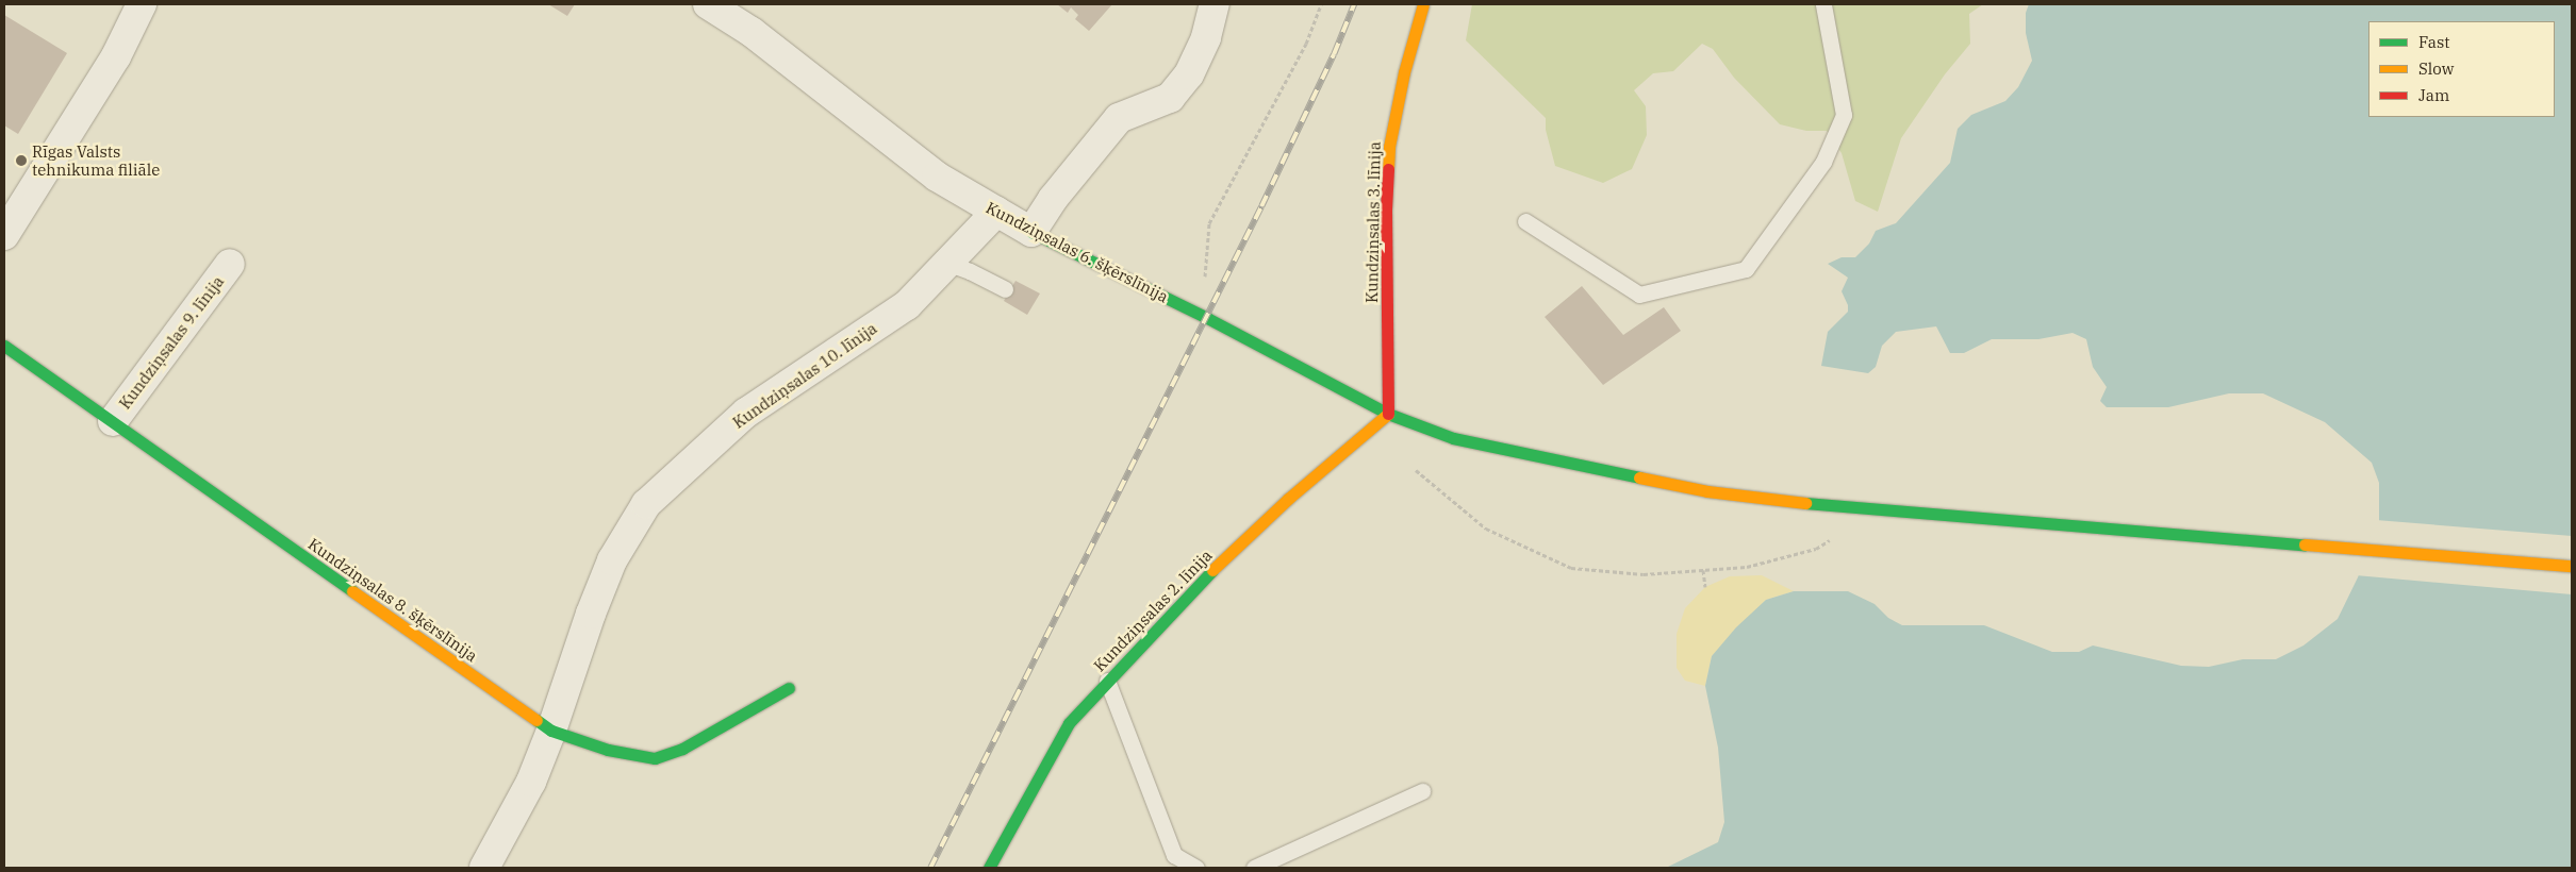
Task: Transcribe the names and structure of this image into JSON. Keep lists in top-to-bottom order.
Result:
{
  "streets": {
    "street": [
      "Kundziņsalas 3. līnija",
      "Kundziņsalas 6. šķērslīnija",
      "Kundziņsalas 9. līnija",
      "Kundziņsalas 10. līnija",
      "Kundziņsalas 8. šķērslīnija",
      "Kundziņsalas 2. līnija"
    ]
  },
  "crossings": [
    ["Kundziņsalas 3. līnija", "Kundziņsalas 6. šķērslīnija"],
    ["Kundziņsalas 3. līnija", "Kundziņsalas 2. līnija"],
    ["Kundziņsalas 6. šķērslīnija", "Kundziņsalas 10. līnija"],
    ["Kundziņsalas 6. šķērslīnija", "Kundziņsalas 2. līnija"],
    ["Kundziņsalas 9. līnija", "Kundziņsalas 8. šķērslīnija"],
    ["Kundziņsalas 10. līnija", "Kundziņsalas 8. šķērslīnija"]
  ],
  "places": ["Rīgas Valsts tehnikuma filiāle"],
  "legend": ["Fast", "Slow", "Jam"]
}
